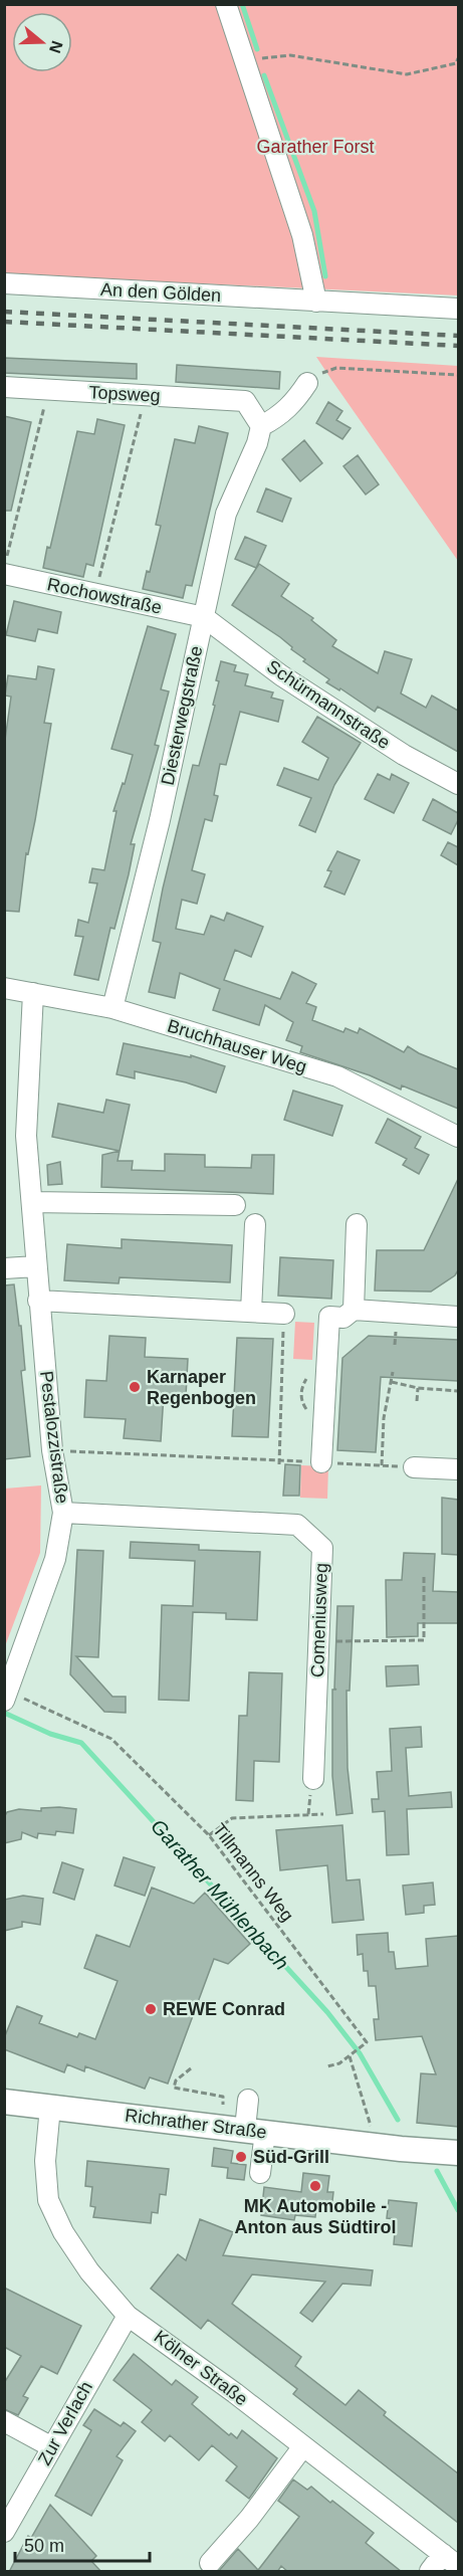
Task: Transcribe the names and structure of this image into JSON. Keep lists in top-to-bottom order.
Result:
{
  "streets": {
    "main road": ["Richrather Straße"],
    "street": [
      "An den Gölden",
      "Topsweg",
      "Rochowstraße",
      "Schürmannstraße",
      "Diesterwegstraße",
      "Bruchhauser Weg",
      "Pestalozzistraße",
      "Comeniusweg",
      "Kölner Straße",
      "Zur Verlach"
    ],
    "path": ["Tillmanns Weg"]
  },
  "crossings": [
    ["Topsweg", "Diesterwegstraße"],
    ["Rochowstraße", "Schürmannstraße"],
    ["Rochowstraße", "Diesterwegstraße"],
    ["Schürmannstraße", "Diesterwegstraße"],
    ["Diesterwegstraße", "Bruchhauser Weg"],
    ["Bruchhauser Weg", "Pestalozzistraße"],
    ["Pestalozzistraße", "Comeniusweg"],
    ["Pestalozzistraße", "Tillmanns Weg"],
    ["Richrather Straße", "Kölner Straße"],
    ["Kölner Straße", "Zur Verlach"]
  ],
  "water": ["Garather Mühlenbach"],
  "parks": ["Garather Forst"],
  "places": [
    "Karnaper Regenbogen",
    "REWE Conrad",
    "Süd-Grill",
    "MK Automobile - Anton aus Südtirol"
  ],
  "scale_bar": "50 m",
  "north": "right"
}
